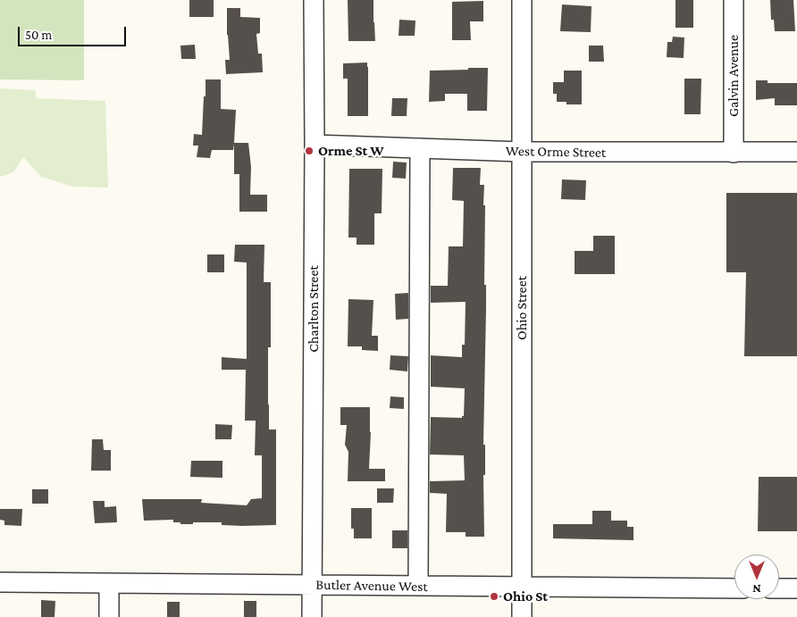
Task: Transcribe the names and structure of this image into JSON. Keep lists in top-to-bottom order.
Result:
{
  "streets": {
    "street": [
      "Galvin Avenue",
      "West Orme Street",
      "Ohio Street",
      "Charlton Street",
      "Butler Avenue West"
    ]
  },
  "crossings": [
    ["Galvin Avenue", "West Orme Street"],
    ["West Orme Street", "Ohio Street"],
    ["West Orme Street", "Charlton Street"],
    ["Ohio Street", "Butler Avenue West"],
    ["Charlton Street", "Butler Avenue West"]
  ],
  "places": ["Orme St W", "Ohio St"],
  "scale_bar": "50 m",
  "north": "bottom"
}
